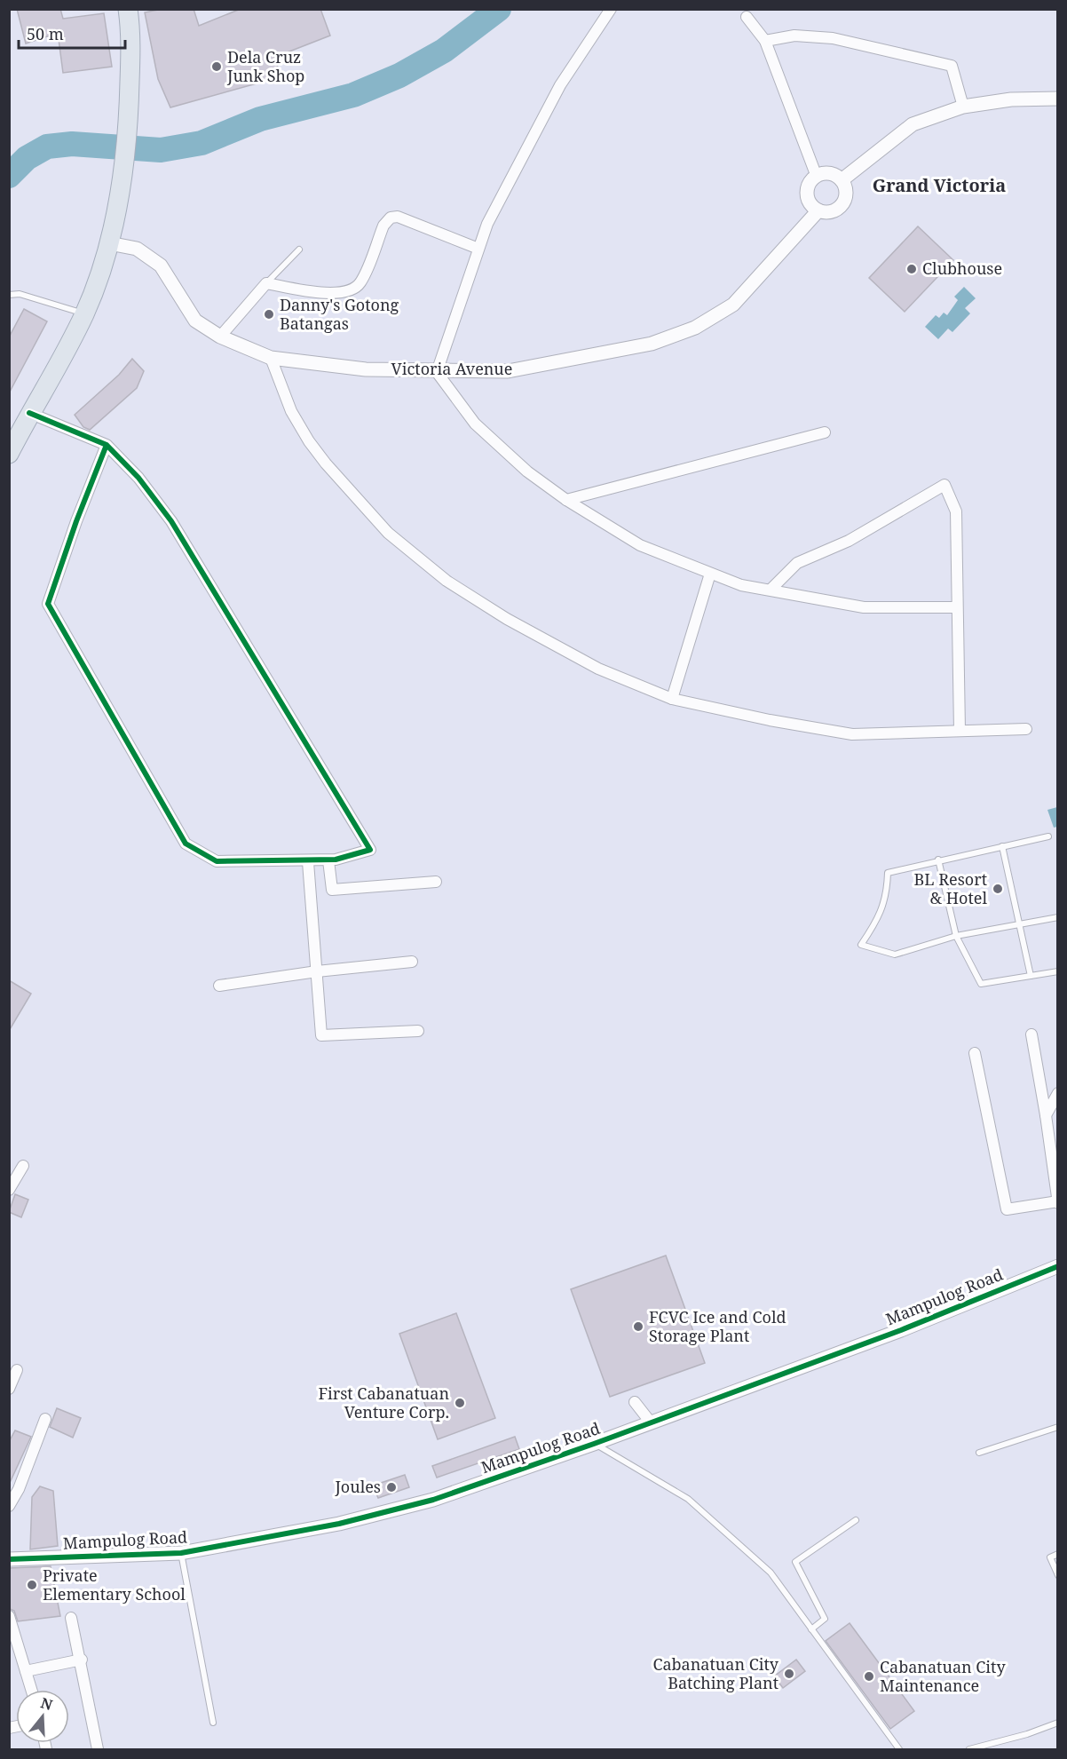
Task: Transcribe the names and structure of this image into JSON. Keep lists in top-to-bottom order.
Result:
{
  "streets": {
    "street": ["Victoria Avenue", "Mampulog Road"]
  },
  "districts": ["Grand Victoria"],
  "places": [
    "Dela Cruz Junk Shop",
    "Clubhouse",
    "Danny's Gotong Batangas",
    "BL Resort & Hotel",
    "FCVC Ice and Cold Storage Plant",
    "First Cabanatuan Venture Corp.",
    "Joules",
    "Private Elementary School",
    "Cabanatuan City Batching Plant",
    "Cabanatuan City Maintenance"
  ],
  "scale_bar": "50 m",
  "north": "top"
}
